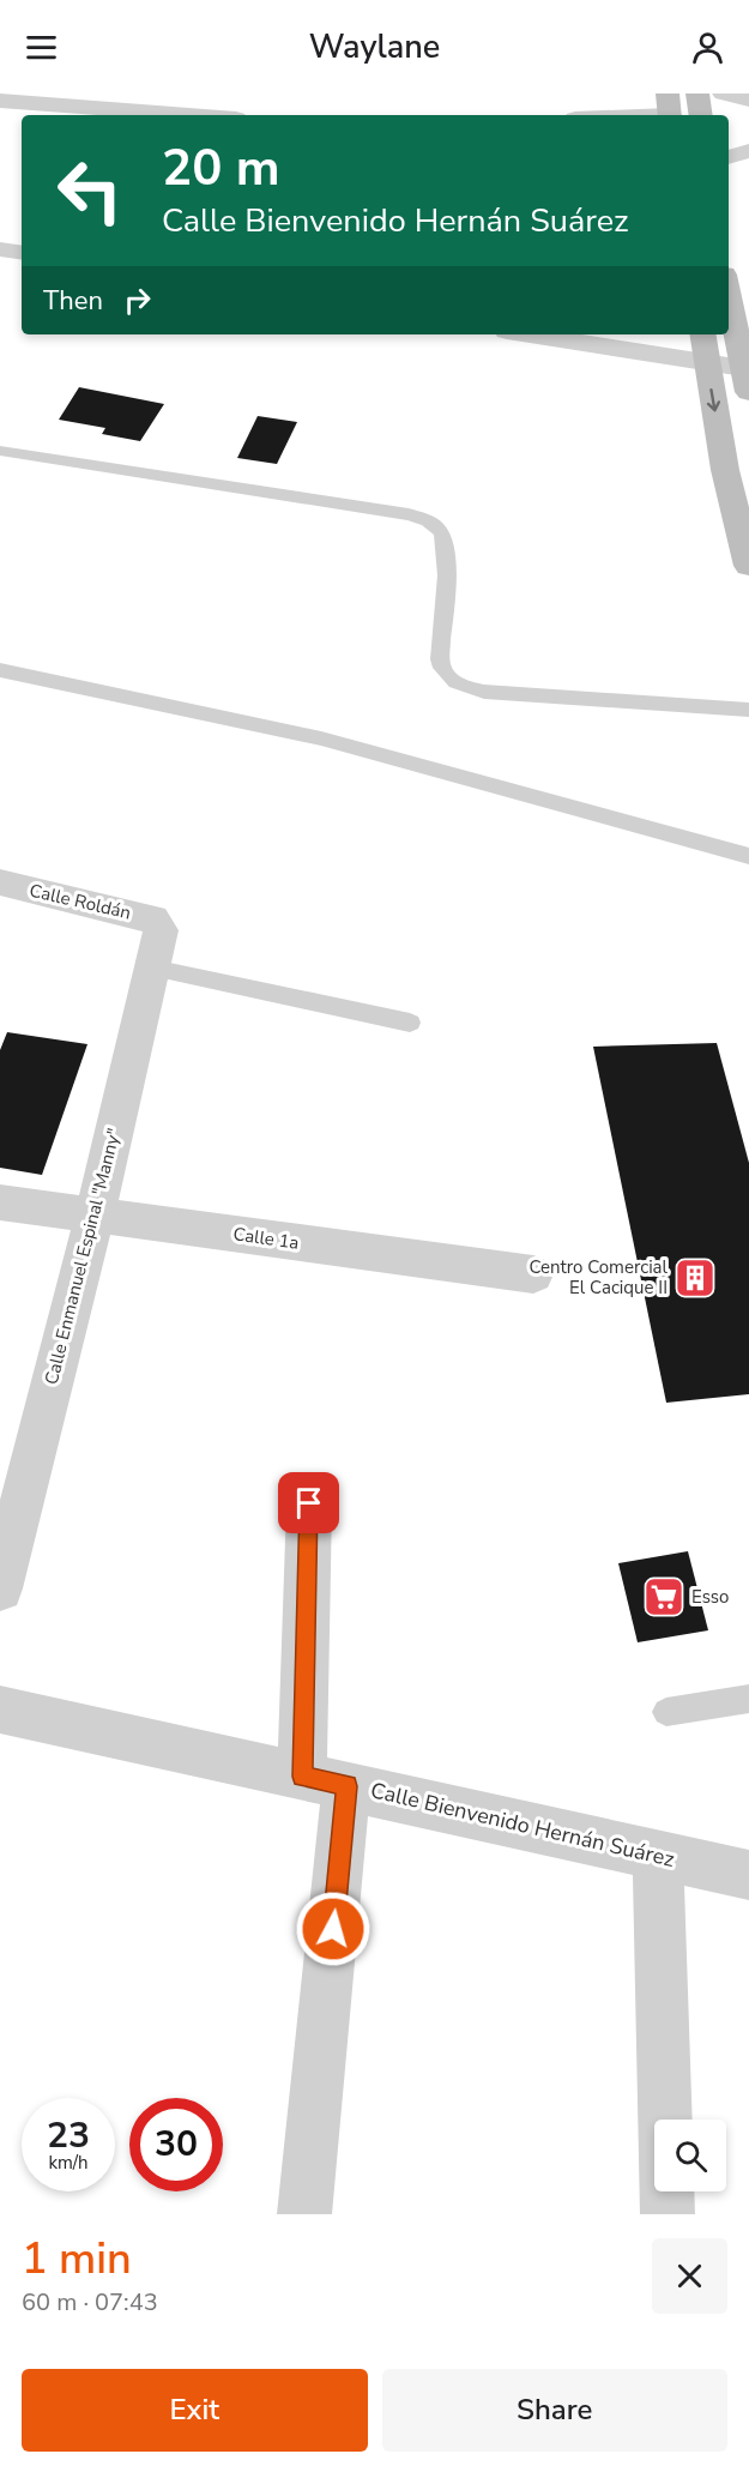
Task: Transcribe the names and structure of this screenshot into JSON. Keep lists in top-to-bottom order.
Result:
{
  "streets": {
    "street": [
      "Calle Roldán",
      "Calle 1a",
      "Calle Enmanuel Espinal \"Manny\"",
      "Calle Bienvenido Hernán Suárez"
    ]
  },
  "crossings": [
    ["Calle Roldán", "Calle Enmanuel Espinal \"Manny\""],
    ["Calle 1a", "Calle Enmanuel Espinal \"Manny\""]
  ],
  "places": {
    "building": ["Centro Comercial El Cacique II"],
    "supermarket": ["Esso"]
  },
  "page": {
    "header": "Waylane",
    "turn": ["20 m", "Calle Bienvenido Hernán Suárez"],
    "then": "Then",
    "speed": "23 km/h",
    "limit": "30",
    "heading": ["1 min", "60 m · 07:43"],
    "buttons": ["Exit", "Share"]
  }
}
